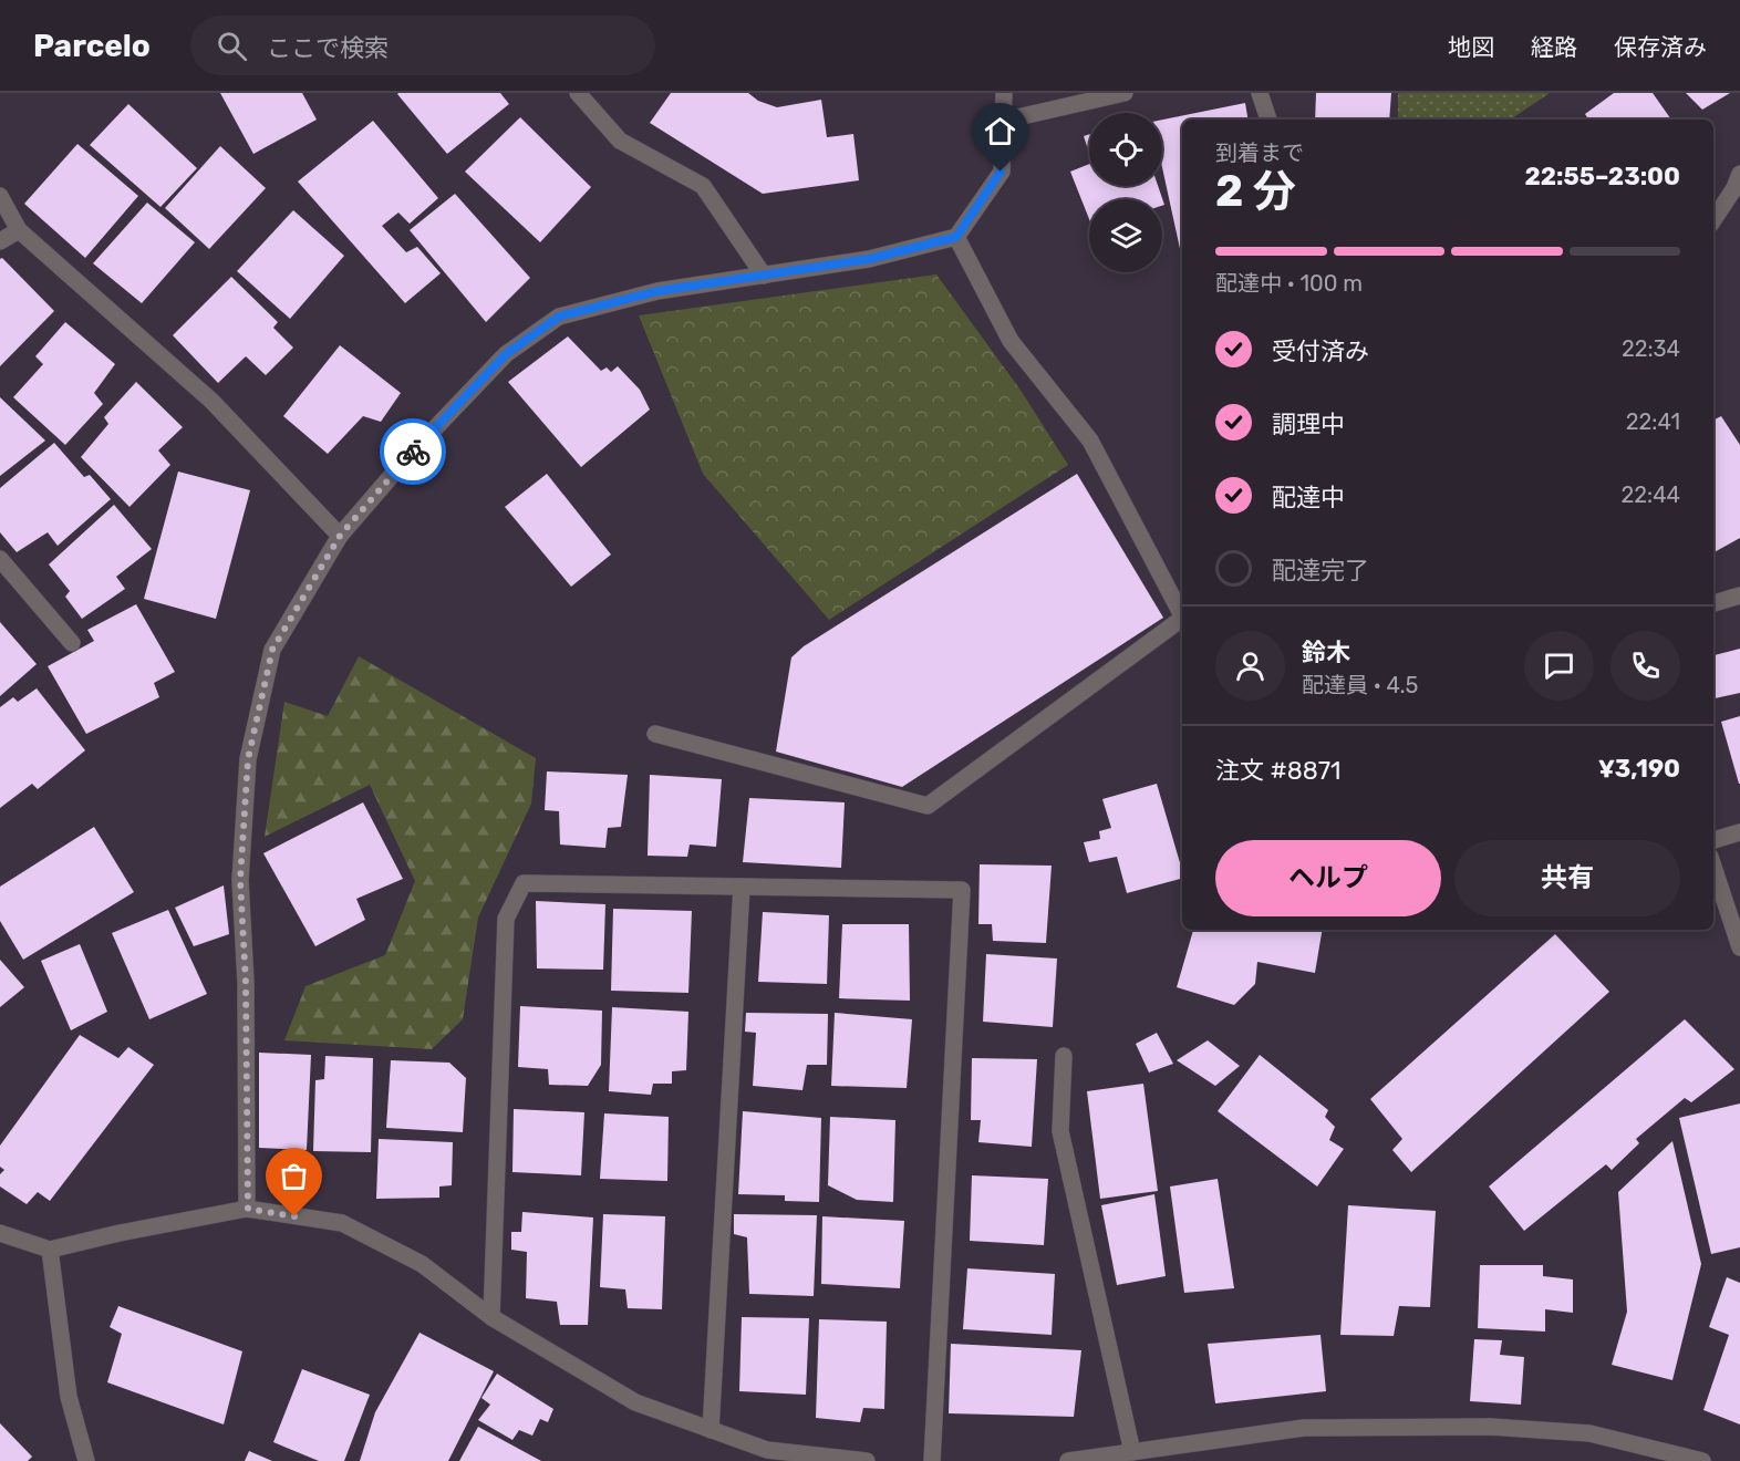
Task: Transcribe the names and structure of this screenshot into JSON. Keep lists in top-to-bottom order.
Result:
{
  "page": {
    "header": "Parcelo",
    "search": "ここで検索",
    "nav": ["地図", "経路", "保存済み"],
    "heading": ["2 分", "到着まで", "22:55–23:00"],
    "panel": [
      "鈴木",
      "配達員 · 4.5",
      "注文 #8871",
      "¥3,190"
    ],
    "bar": "配達中 · 100 m",
    "list": [
      ["受付済み", "22:34"],
      ["調理中", "22:41"],
      ["配達中", "22:44"],
      "配達完了"
    ],
    "buttons": ["ヘルプ", "共有"]
  }
}
